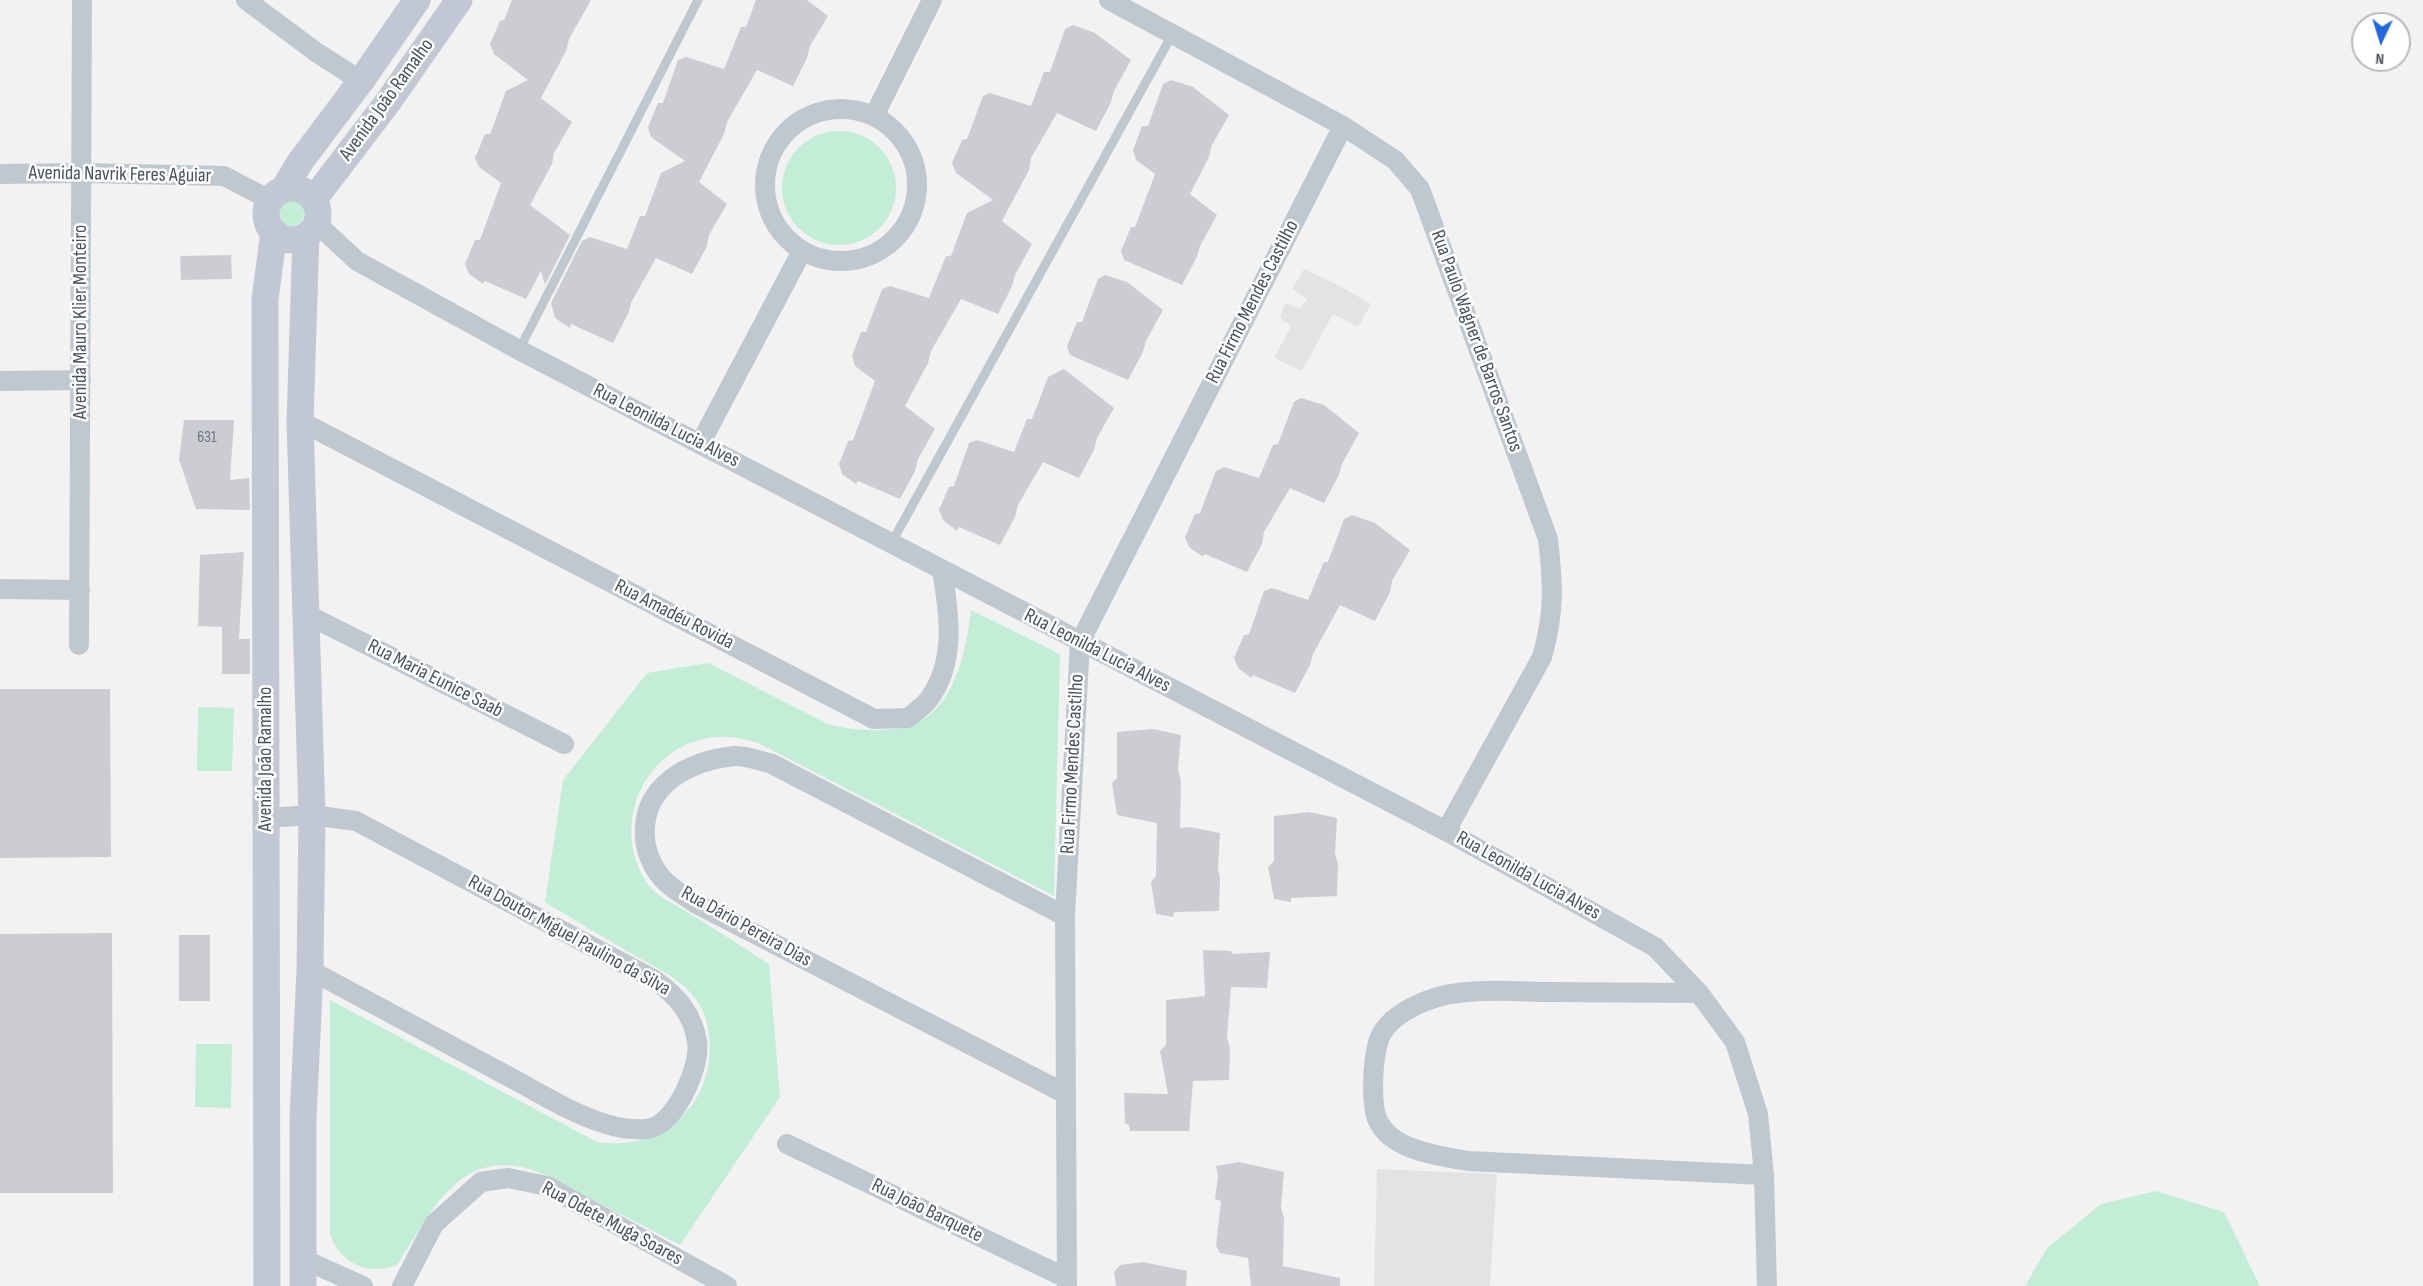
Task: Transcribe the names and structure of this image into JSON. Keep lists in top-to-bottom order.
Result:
{
  "streets": {
    "street": [
      "Avenida João Ramalho",
      "Avenida Navrik Feres Aguiar",
      "Rua Firmo Mendes Castilho",
      "Avenida Mauro Klier Monteiro",
      "Rua Paulo Wagner de Barros Santos",
      "Rua Leonilda Lucia Alves",
      "Rua Amadéu Rovida",
      "Rua Maria Eunice Saab",
      "Rua Dário Pereira Dias",
      "Rua Doutor Miguel Paulino da Silva",
      "Rua João Barquete",
      "Rua Odete Muga Soares"
    ]
  },
  "crossings": [
    ["Avenida João Ramalho", "Avenida Navrik Feres Aguiar"],
    ["Avenida João Ramalho", "Rua Leonilda Lucia Alves"],
    ["Avenida João Ramalho", "Rua Doutor Miguel Paulino da Silva"],
    ["Avenida Navrik Feres Aguiar", "Avenida Mauro Klier Monteiro"],
    ["Avenida Navrik Feres Aguiar", "Rua Leonilda Lucia Alves"],
    ["Rua Firmo Mendes Castilho", "Rua Paulo Wagner de Barros Santos"],
    ["Rua Firmo Mendes Castilho", "Rua Leonilda Lucia Alves"],
    ["Rua Firmo Mendes Castilho", "Rua Dário Pereira Dias"],
    ["Rua Firmo Mendes Castilho", "Rua João Barquete"],
    ["Rua Paulo Wagner de Barros Santos", "Rua Leonilda Lucia Alves"],
    ["Rua Leonilda Lucia Alves", "Rua Amadéu Rovida"]
  ],
  "house_numbers": ["631"],
  "north": "bottom"
}
